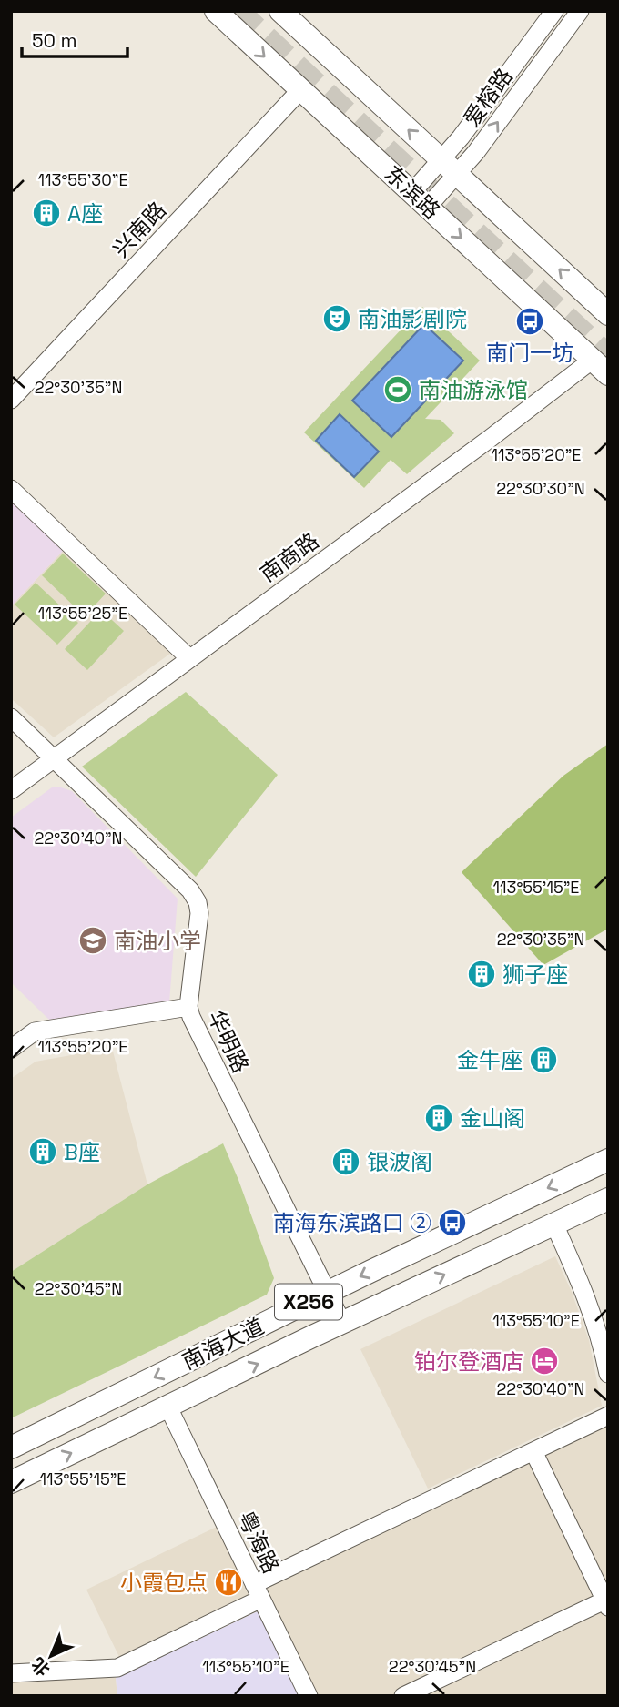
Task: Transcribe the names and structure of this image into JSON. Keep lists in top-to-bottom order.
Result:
{
  "streets": {
    "main road": ["东滨路", "X256", "南海大道"],
    "street": [
      "爱榕路",
      "兴南路",
      "南商路",
      "华明路",
      "粤海路"
    ]
  },
  "crossings": [
    ["爱榕路", "东滨路"],
    ["东滨路", "兴南路"],
    ["东滨路", "南商路"],
    ["南商路", "华明路"],
    ["华明路", "南海大道"],
    ["南海大道", "粤海路"]
  ],
  "places": {
    "building": [
      "A座",
      "狮子座",
      "金牛座",
      "金山阁",
      "B座",
      "银波阁"
    ],
    "theatre": ["南油影剧院"],
    "bus stop": ["南门一坊", "南海东滨路口 ②"],
    "sports": ["南油游泳馆"],
    "school or university": ["南油小学"],
    "hotel": ["铂尔登酒店"],
    "restaurant": ["小霞包点"]
  },
  "scale_bar": "50 m",
  "north": "bottom left",
  "coordinates": [
    "113°55'30\"E",
    "22°30'35\"N",
    "113°55'20\"E",
    "22°30'30\"N",
    "113°55'25\"E",
    "22°30'40\"N",
    "113°55'15\"E",
    "22°30'45\"N",
    "113°55'10\"E"
  ]
}
